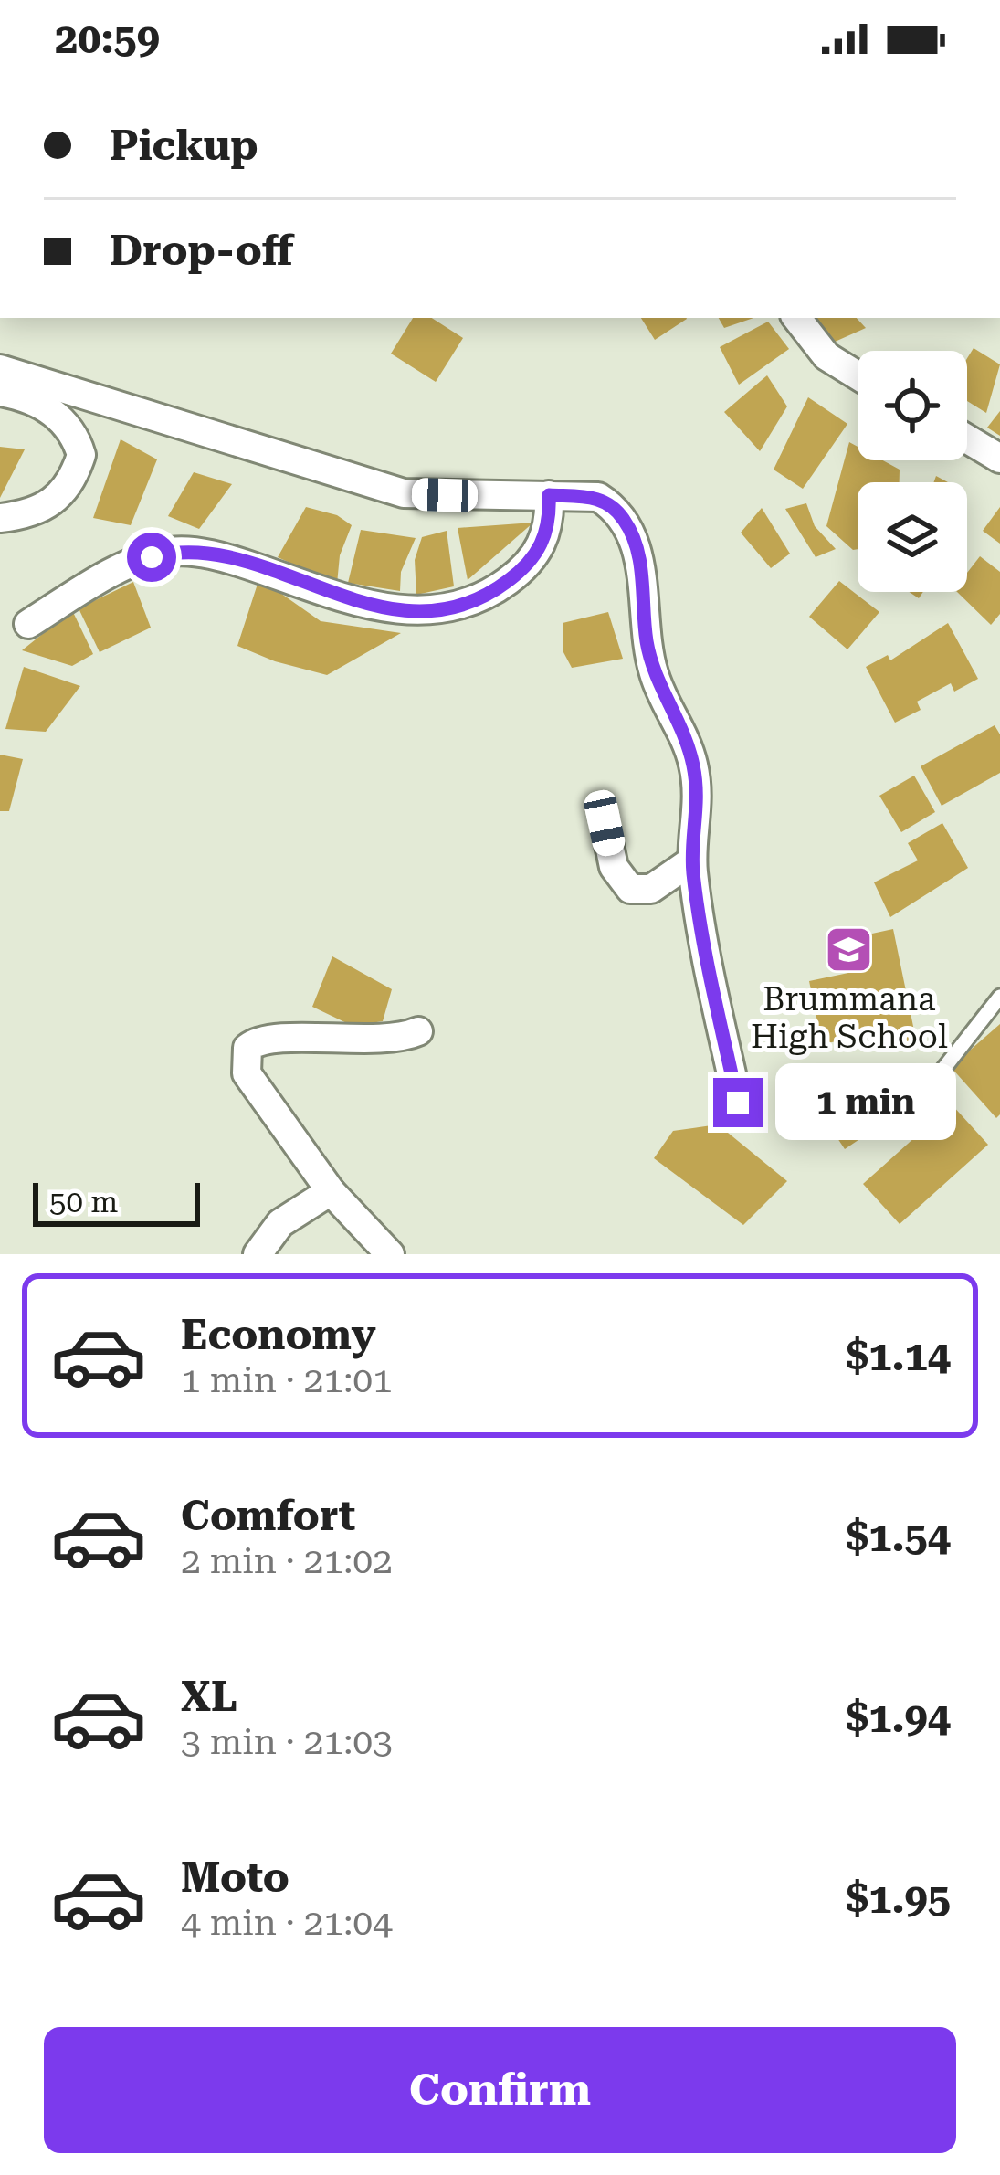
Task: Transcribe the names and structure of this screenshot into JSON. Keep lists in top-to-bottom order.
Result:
{
  "places": {
    "school or university": ["Brummana High School"]
  },
  "scale_bar": "50 m",
  "page": {
    "status": "20:59",
    "banner": ["Pickup", "Drop-off"],
    "bubble": "1 min",
    "scale": "50 m",
    "list": [
      {
        "name": "Economy",
        "note": "1 min · 21:01",
        "value": "$1.14"
      },
      {
        "name": "Comfort",
        "note": "2 min · 21:02",
        "value": "$1.54"
      },
      {
        "name": "XL",
        "note": "3 min · 21:03",
        "value": "$1.94"
      },
      {
        "name": "Moto",
        "note": "4 min · 21:04",
        "value": "$1.95"
      }
    ],
    "buttons": "Confirm"
  }
}
